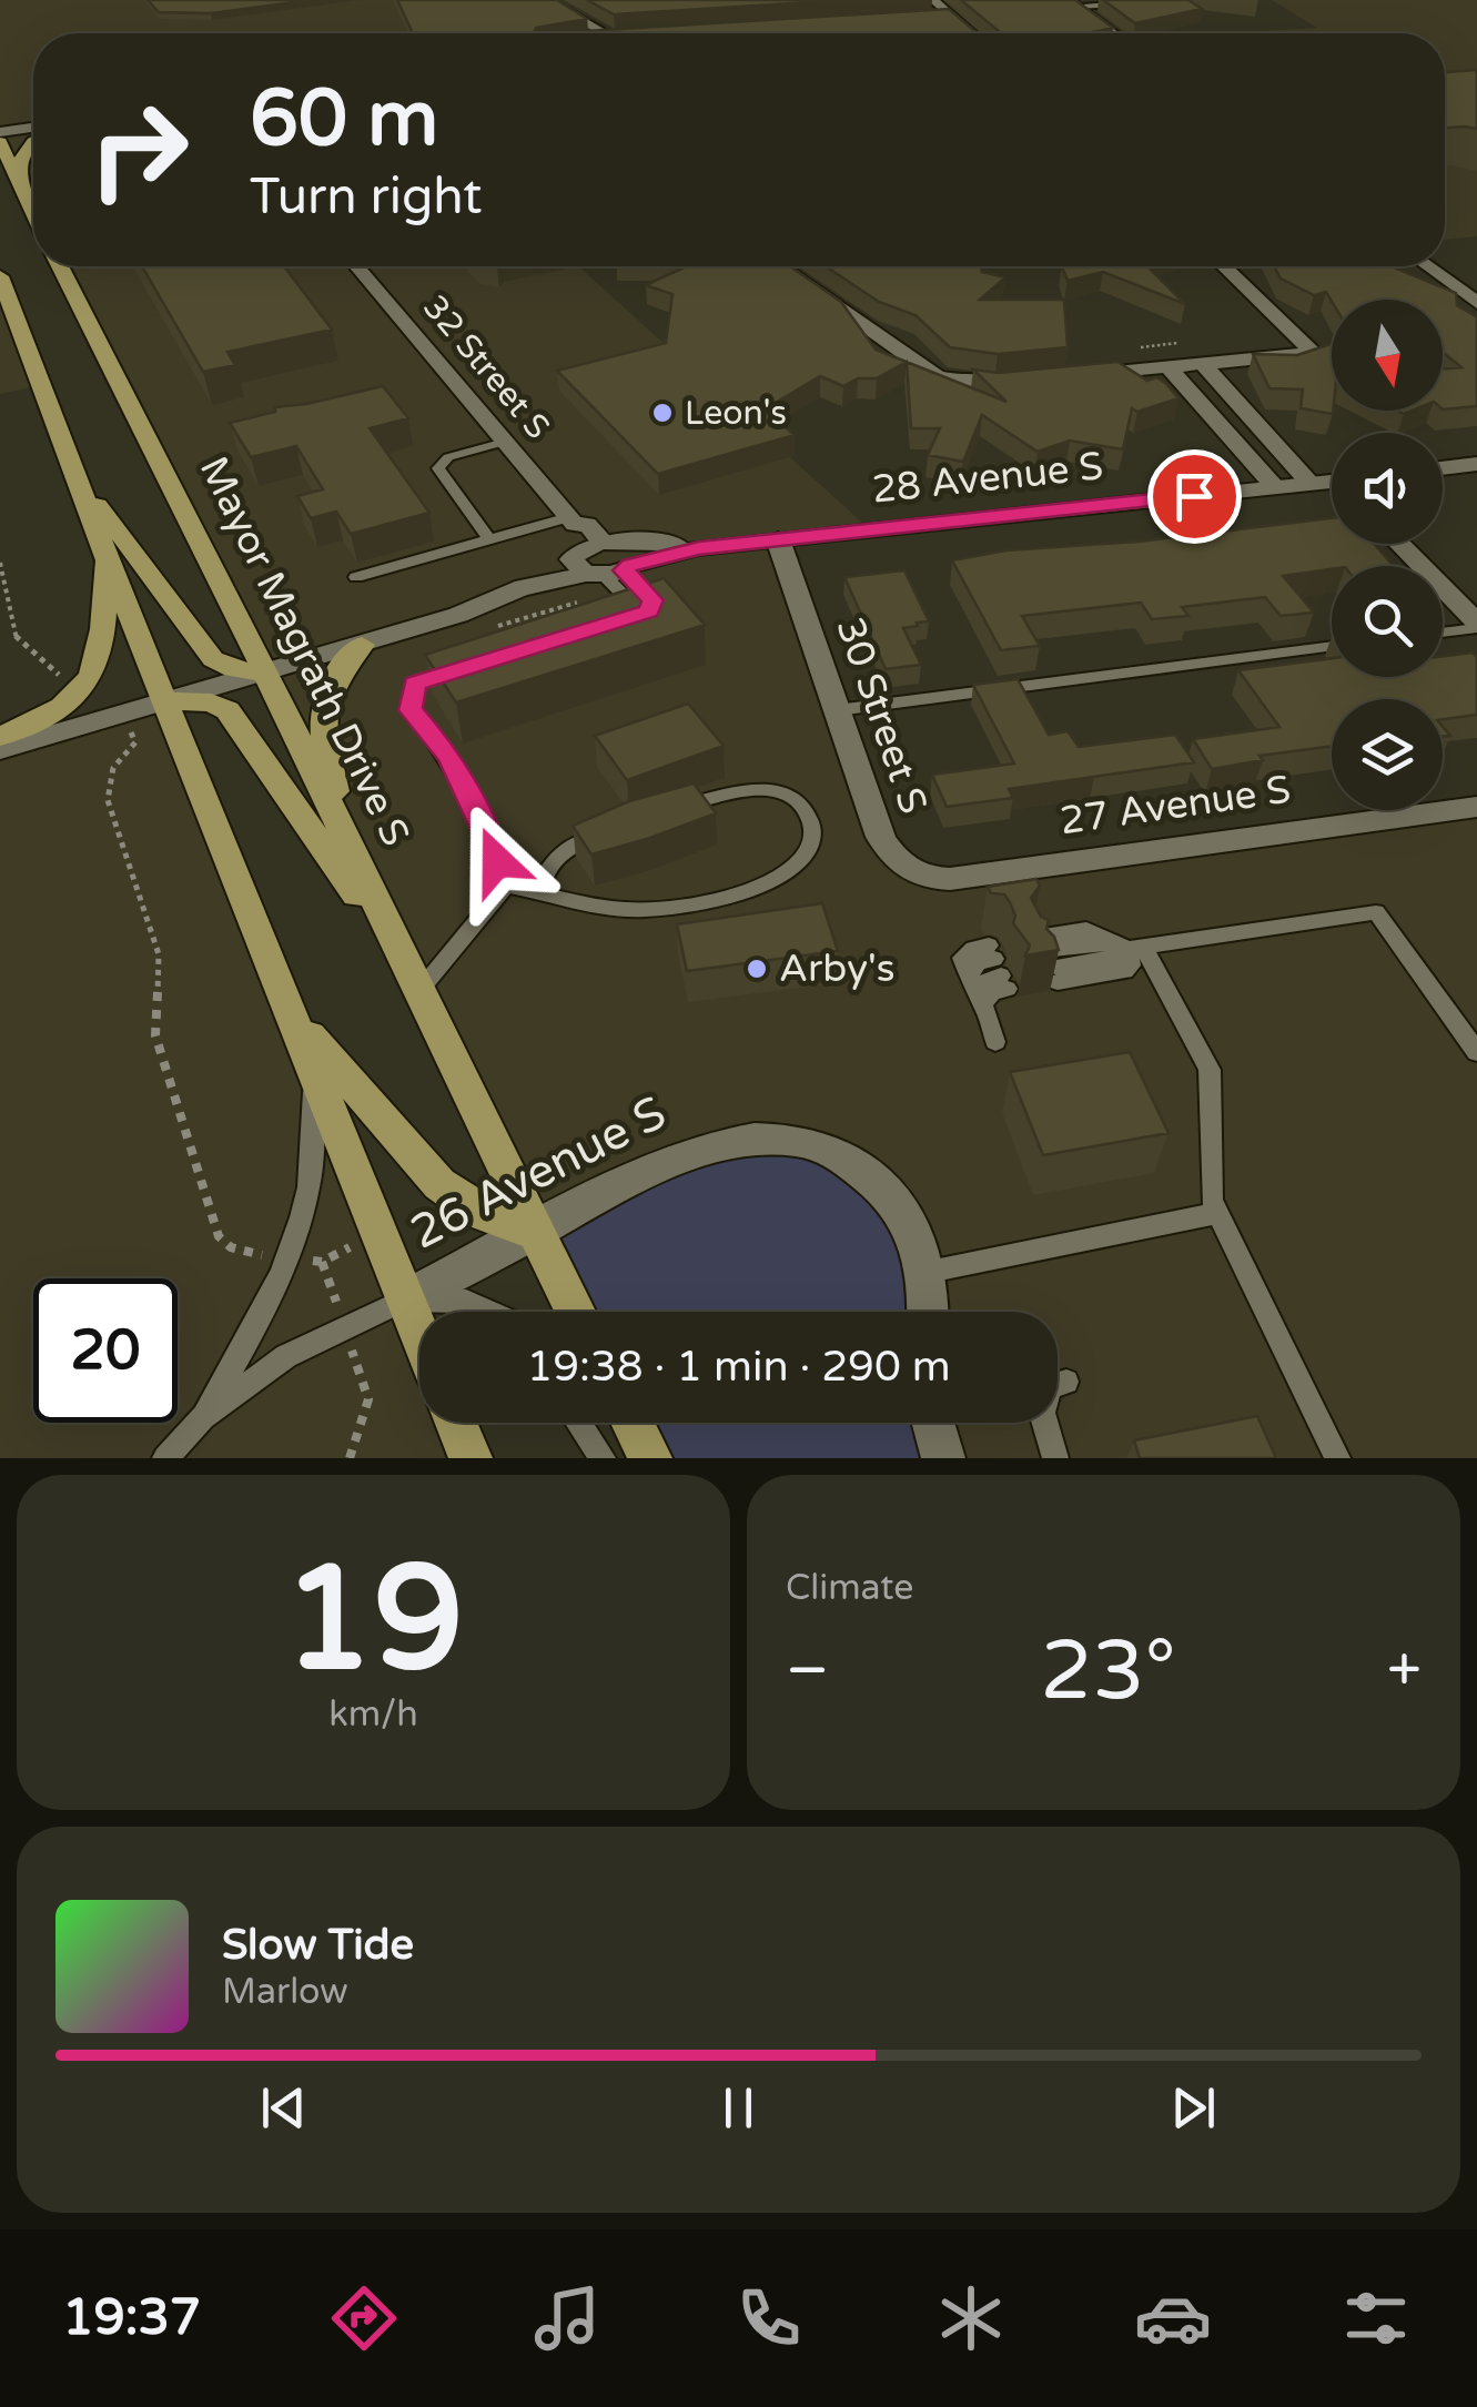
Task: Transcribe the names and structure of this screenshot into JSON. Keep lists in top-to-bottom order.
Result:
{
  "streets": {
    "main road": ["Mayor Magrath Drive S"],
    "street": [
      "32 Street S",
      "28 Avenue S",
      "30 Street S",
      "27 Avenue S",
      "26 Avenue S"
    ]
  },
  "crossings": [
    ["32 Street S", "28 Avenue S"],
    ["28 Avenue S", "Mayor Magrath Drive S"],
    ["28 Avenue S", "30 Street S"],
    ["Mayor Magrath Drive S", "26 Avenue S"],
    ["30 Street S", "27 Avenue S"]
  ],
  "places": ["Leon's", "Arby's"],
  "north": "bottom",
  "page": {
    "turn": ["60 m", "Turn right"],
    "limit": "20",
    "trip": "19:38 · 1 min · 290 m",
    "tile": [
      ["19", "km/h"],
      "Climate"
    ],
    "heat": ["−", "23°", "+"],
    "song": ["Slow Tide", "Marlow"],
    "tabs": "19:37"
  }
}
